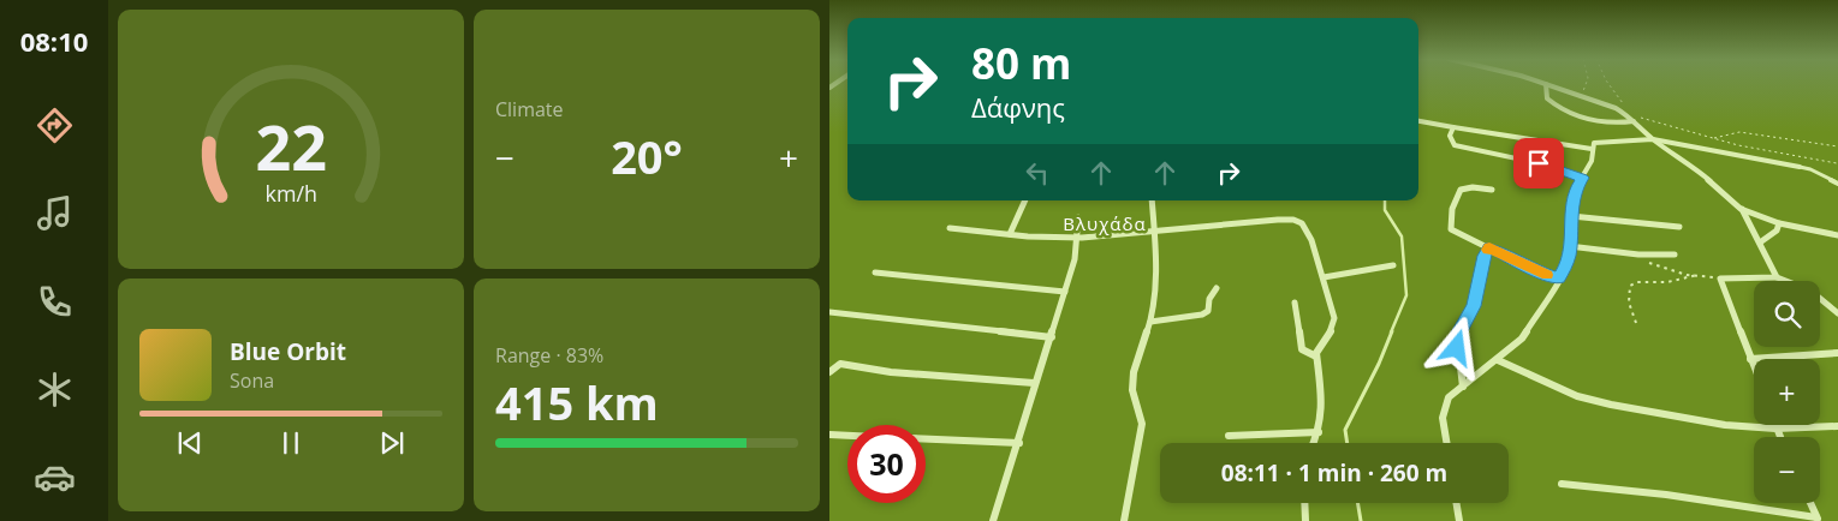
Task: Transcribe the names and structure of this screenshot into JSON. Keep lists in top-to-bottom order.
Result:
{
  "districts": ["Βλυχάδα"],
  "page": {
    "tabs": "08:10",
    "tile": [
      "Climate",
      ["Range · 83%", "415 km"]
    ],
    "turn": ["80 m", "Δάφνης"],
    "heat": ["−", "20°", "+"],
    "map_buttons": ["+", "−"],
    "song": ["Blue Orbit", "Sona"],
    "limit": "30",
    "trip": "08:11 · 1 min · 260 m",
    "gauge": ["22", "km/h"]
  }
}
